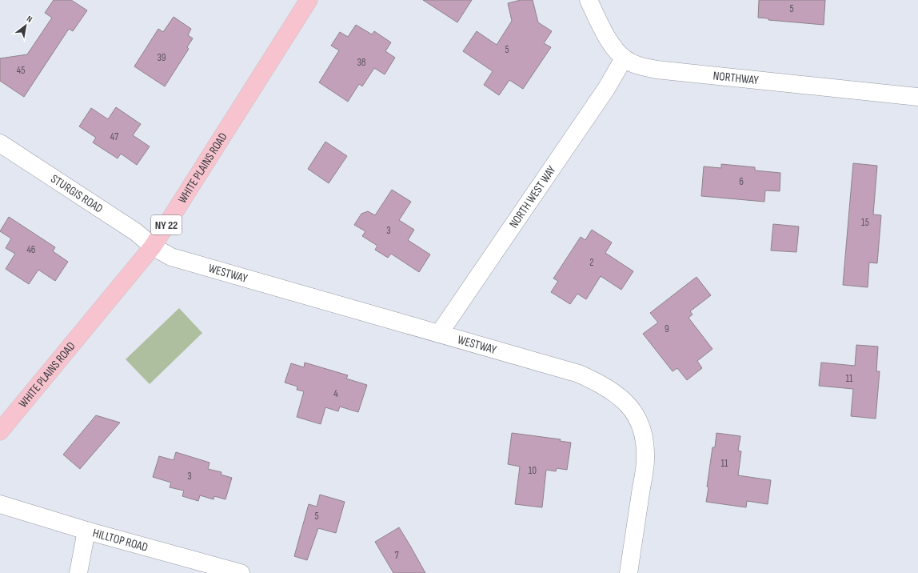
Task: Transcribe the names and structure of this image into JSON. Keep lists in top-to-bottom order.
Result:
{
  "streets": {
    "main road": ["WHITE PLAINS ROAD", "NY 22"],
    "street": [
      "NORTHWAY",
      "STURGIS ROAD",
      "NORTH WEST WAY",
      "WESTWAY",
      "HILLTOP ROAD"
    ]
  },
  "crossings": [
    ["NORTHWAY", "NORTH WEST WAY"],
    ["WHITE PLAINS ROAD", "STURGIS ROAD"],
    ["WHITE PLAINS ROAD", "WESTWAY"],
    ["STURGIS ROAD", "WESTWAY"],
    ["NORTH WEST WAY", "WESTWAY"]
  ],
  "house_numbers": [
    "5",
    "5",
    "39",
    "38",
    "45",
    "47",
    "6",
    "15",
    "3",
    "46",
    "2",
    "9",
    "11",
    "4",
    "11",
    "10",
    "3",
    "5",
    "7"
  ],
  "north": "top right"
}
